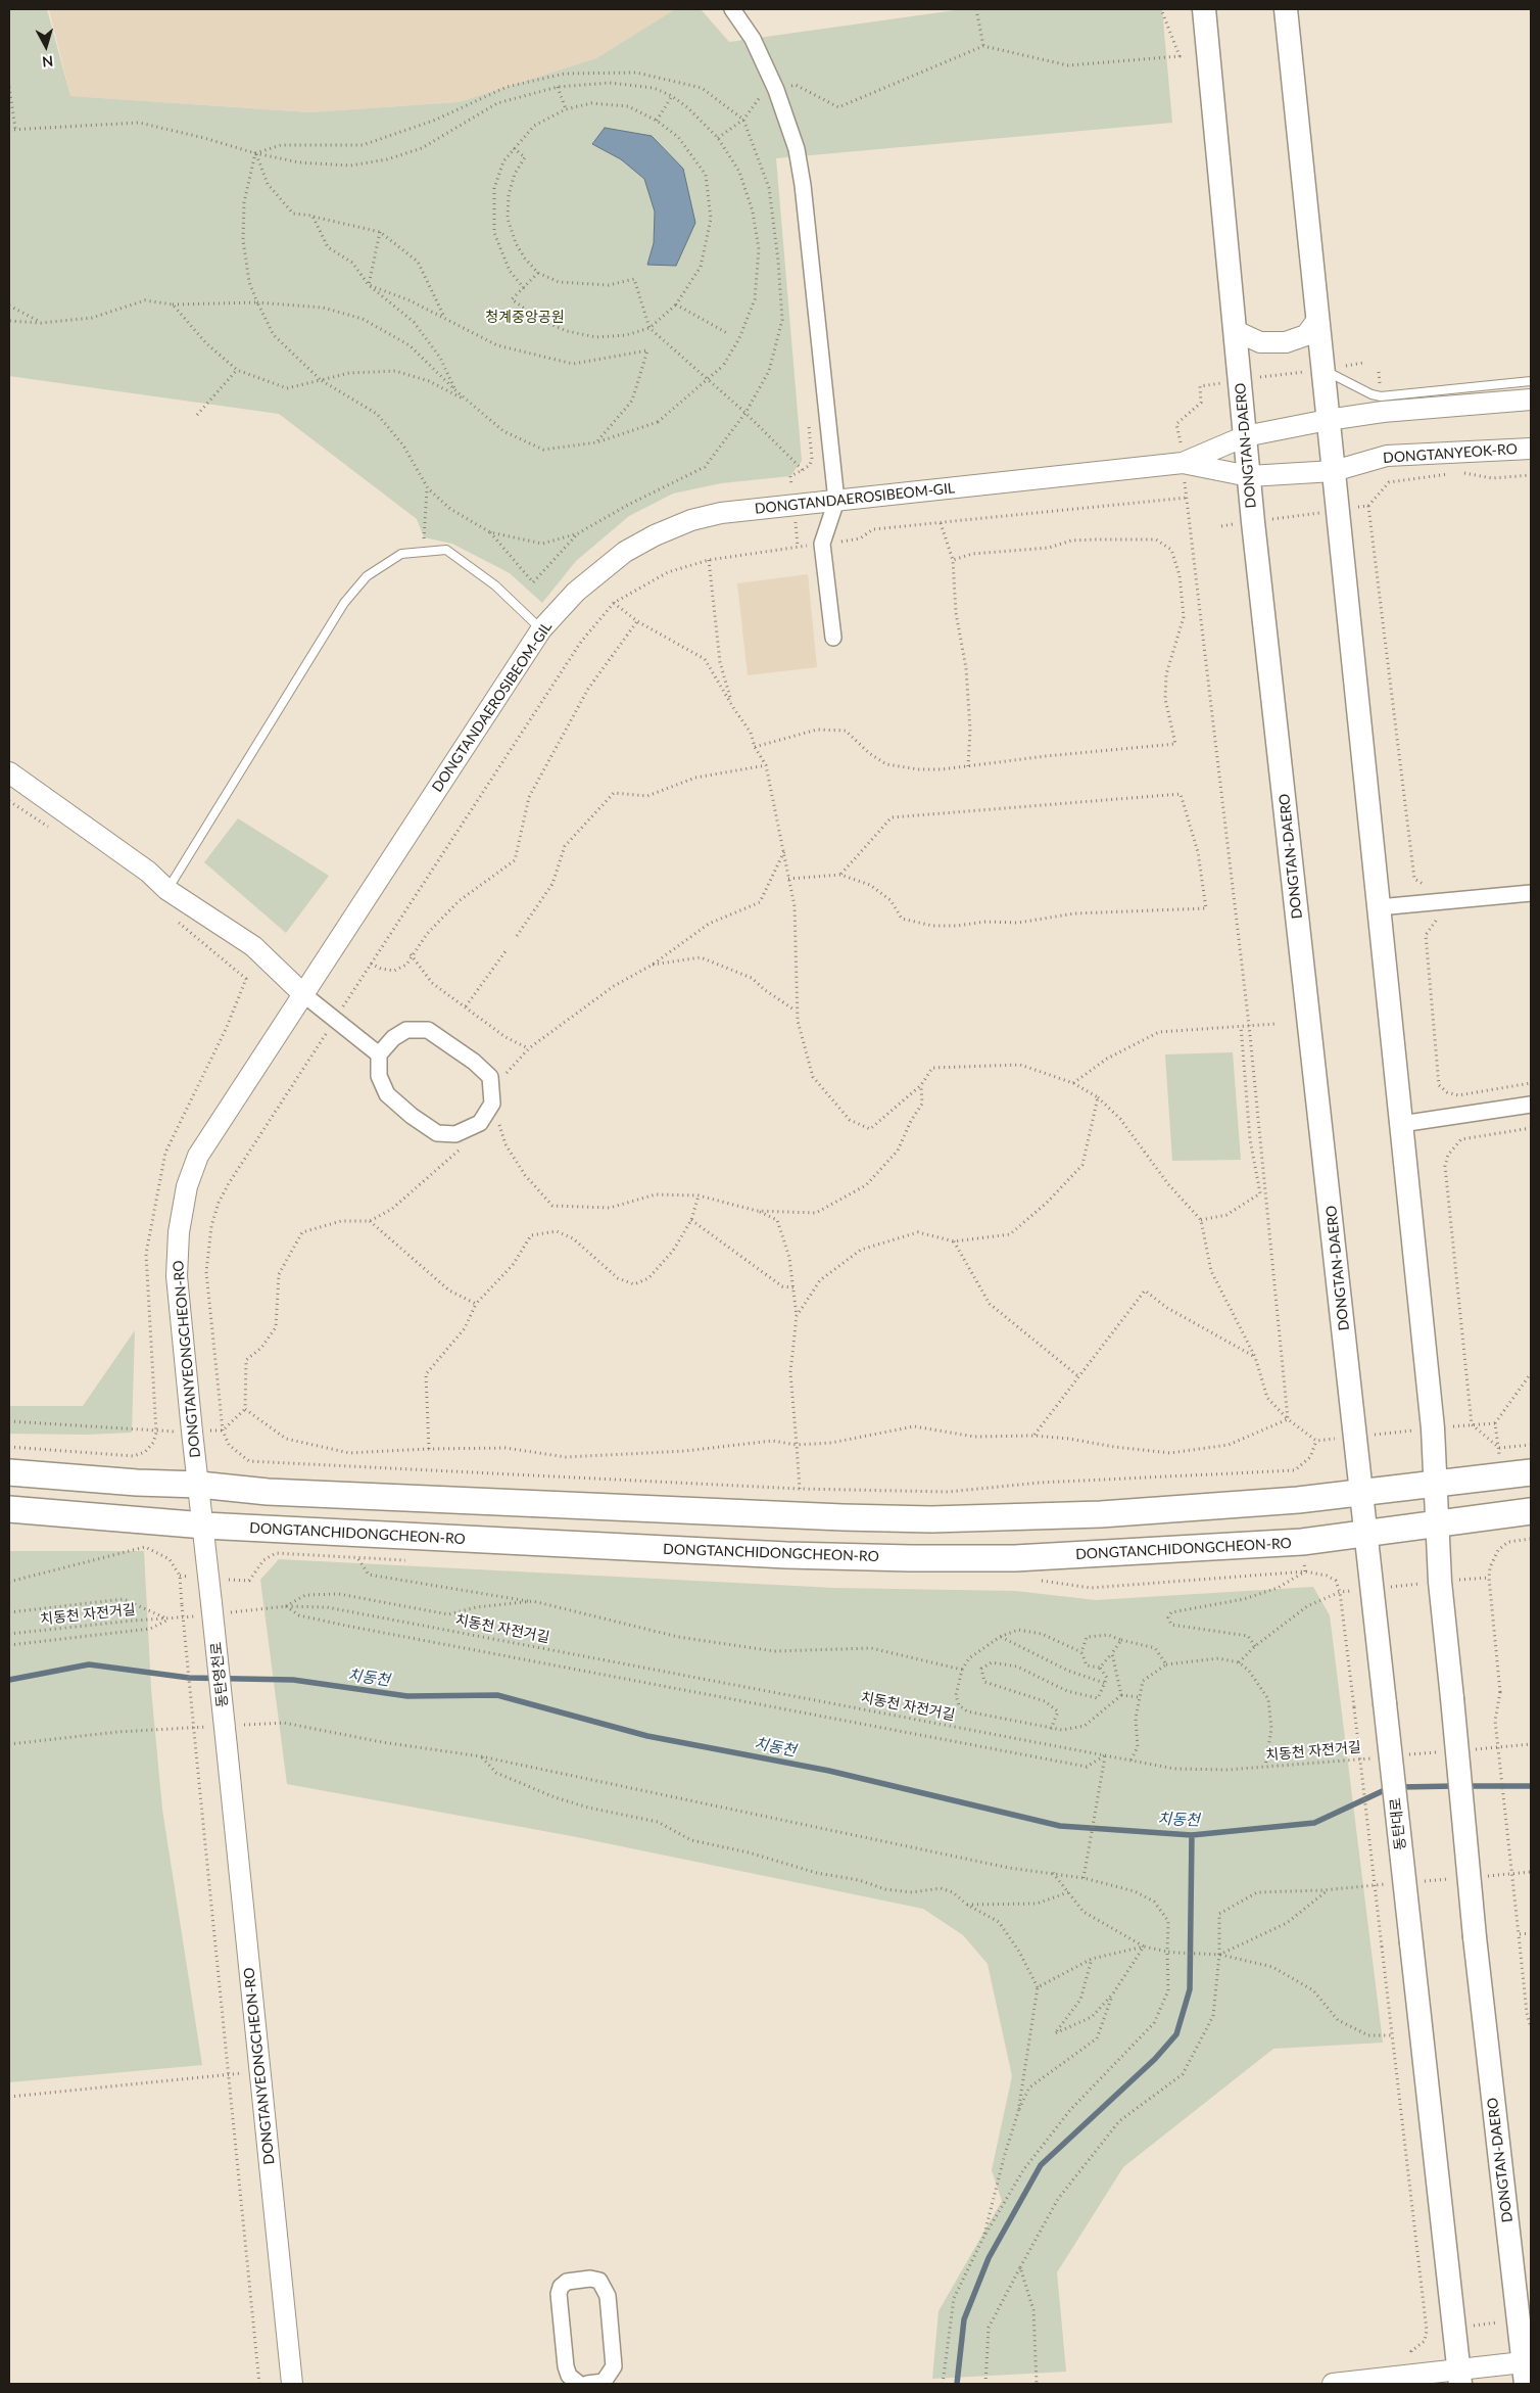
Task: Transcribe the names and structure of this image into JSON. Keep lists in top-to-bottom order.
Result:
{
  "streets": {
    "main road": ["DONGTAN-DAERO", "DONGTANCHIDONGCHEON-RO", "동탄대로"],
    "street": [
      "DONGTANYEOK-RO",
      "DONGTANDAEROSIBEOM-GIL",
      "DONGTANYEONGCHEON-RO",
      "동탄영천로"
    ],
    "path": ["치동천 자전거길"]
  },
  "crossings": [
    ["DONGTAN-DAERO", "DONGTANYEOK-RO"],
    ["DONGTAN-DAERO", "DONGTANDAEROSIBEOM-GIL"],
    ["DONGTAN-DAERO", "DONGTANCHIDONGCHEON-RO"],
    ["DONGTAN-DAERO", "동탄대로"],
    ["DONGTANYEOK-RO", "DONGTANDAEROSIBEOM-GIL"],
    ["DONGTANDAEROSIBEOM-GIL", "DONGTANYEONGCHEON-RO"],
    ["DONGTANYEONGCHEON-RO", "DONGTANCHIDONGCHEON-RO"],
    ["DONGTANYEONGCHEON-RO", "동탄영천로"]
  ],
  "water": ["치동천"],
  "parks": ["청계중앙공원"],
  "north": "bottom"
}
